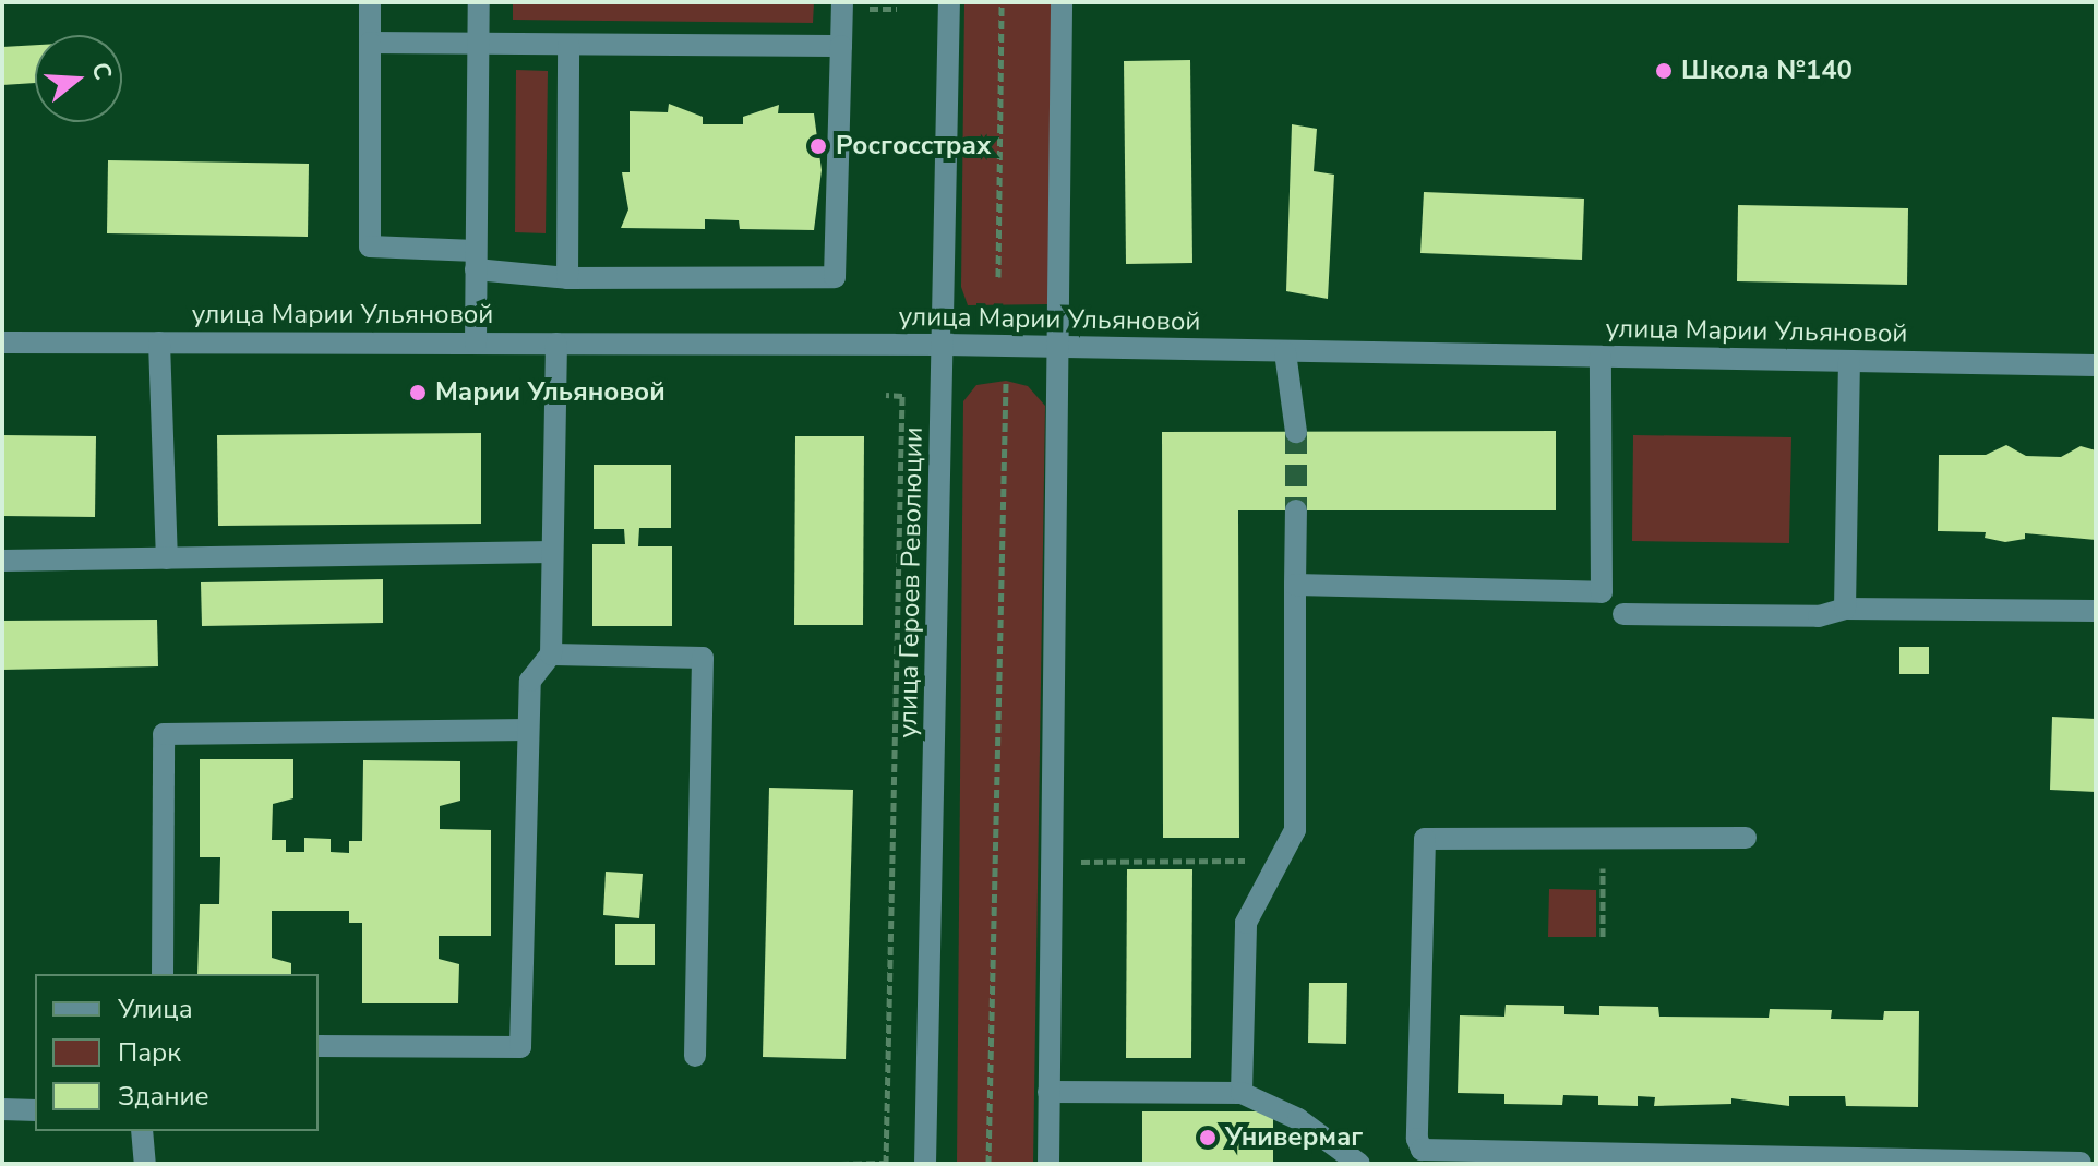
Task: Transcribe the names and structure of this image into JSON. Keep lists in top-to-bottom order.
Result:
{
  "streets": {
    "street": ["улица Марии Ульяновой", "улица Героев Революции"]
  },
  "crossings": [
    ["улица Марии Ульяновой", "улица Героев Революции"]
  ],
  "places": [
    "Школа №140",
    "Росгосстрах",
    "Марии Ульяновой",
    "Универмаг"
  ],
  "legend": ["Улица", "Парк", "Здание"],
  "north": "right"
}
